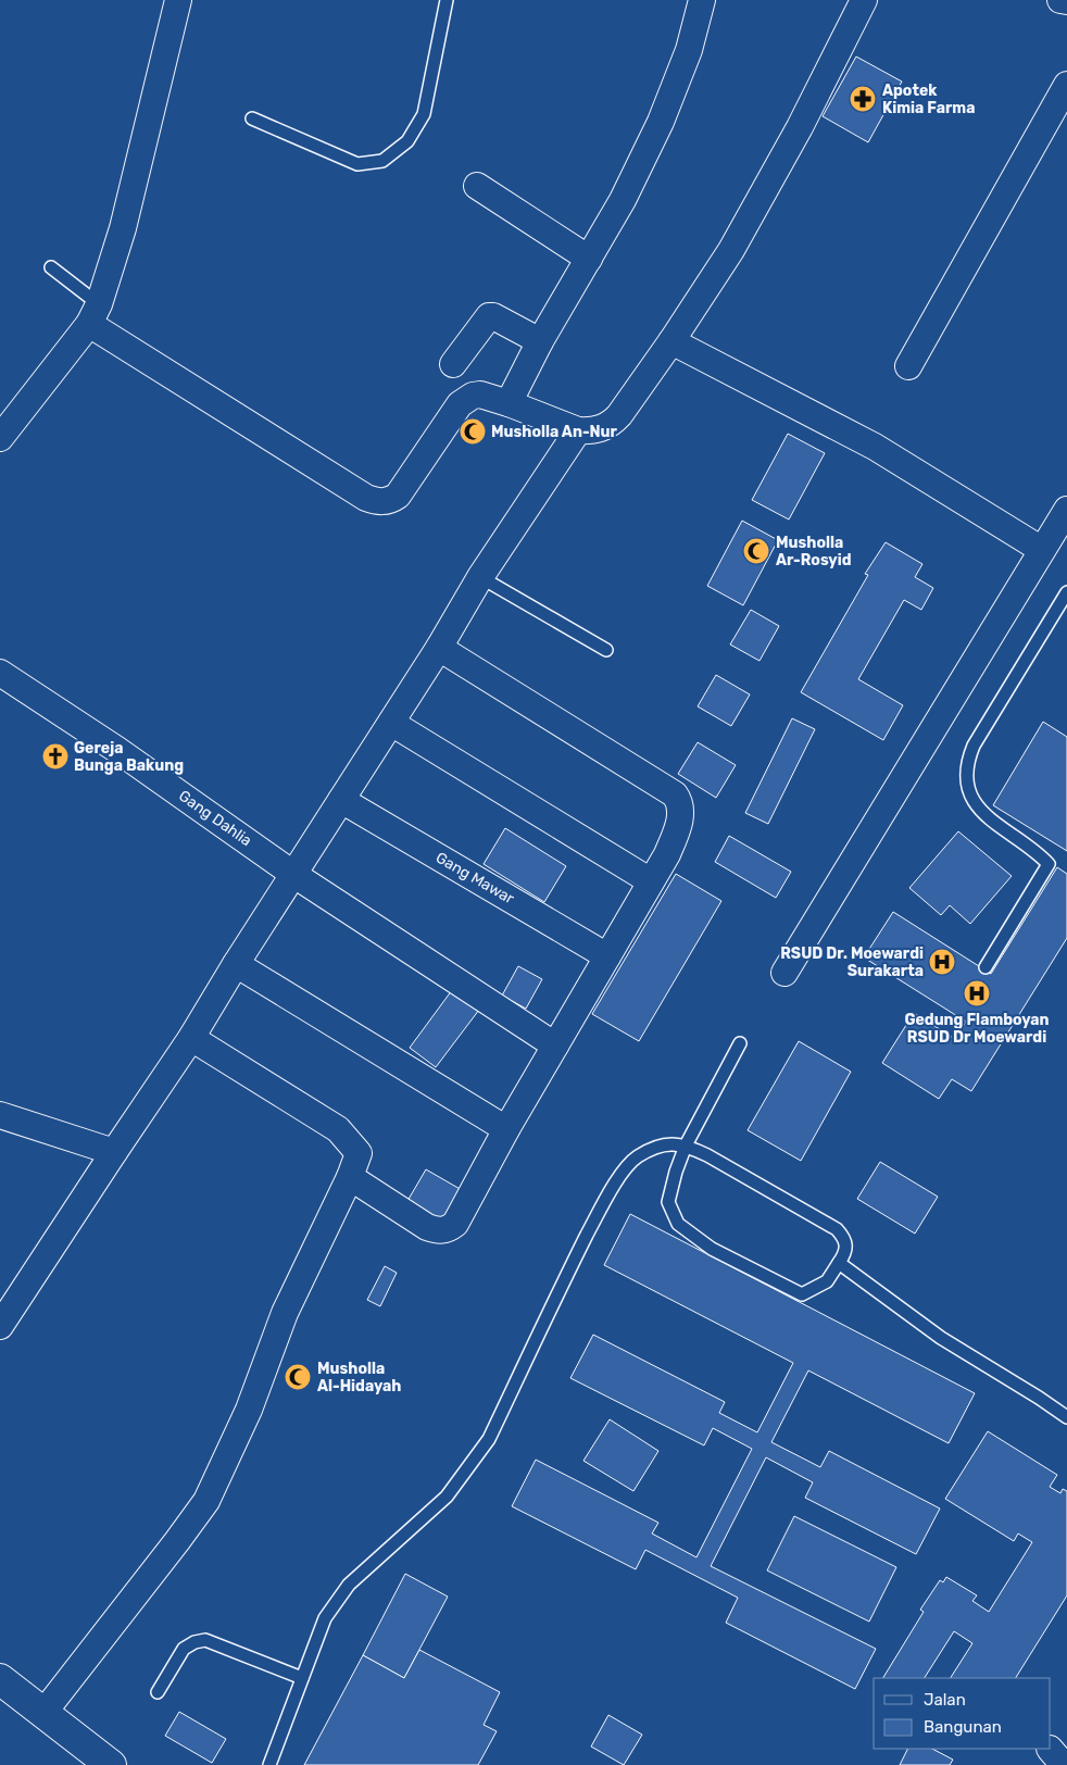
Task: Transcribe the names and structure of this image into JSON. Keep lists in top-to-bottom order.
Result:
{
  "streets": {
    "street": ["Gang Dahlia", "Gang Mawar"]
  },
  "places": {
    "pharmacy": ["Apotek Kimia Farma"],
    "mosque": ["Musholla An-Nur", "Musholla Ar-Rosyid", "Musholla Al-Hidayah"],
    "church": ["Gereja Bunga Bakung"],
    "hospital": ["RSUD Dr. Moewardi Surakarta", "Gedung Flamboyan RSUD Dr Moewardi"]
  },
  "legend": ["Jalan", "Bangunan"]
}
